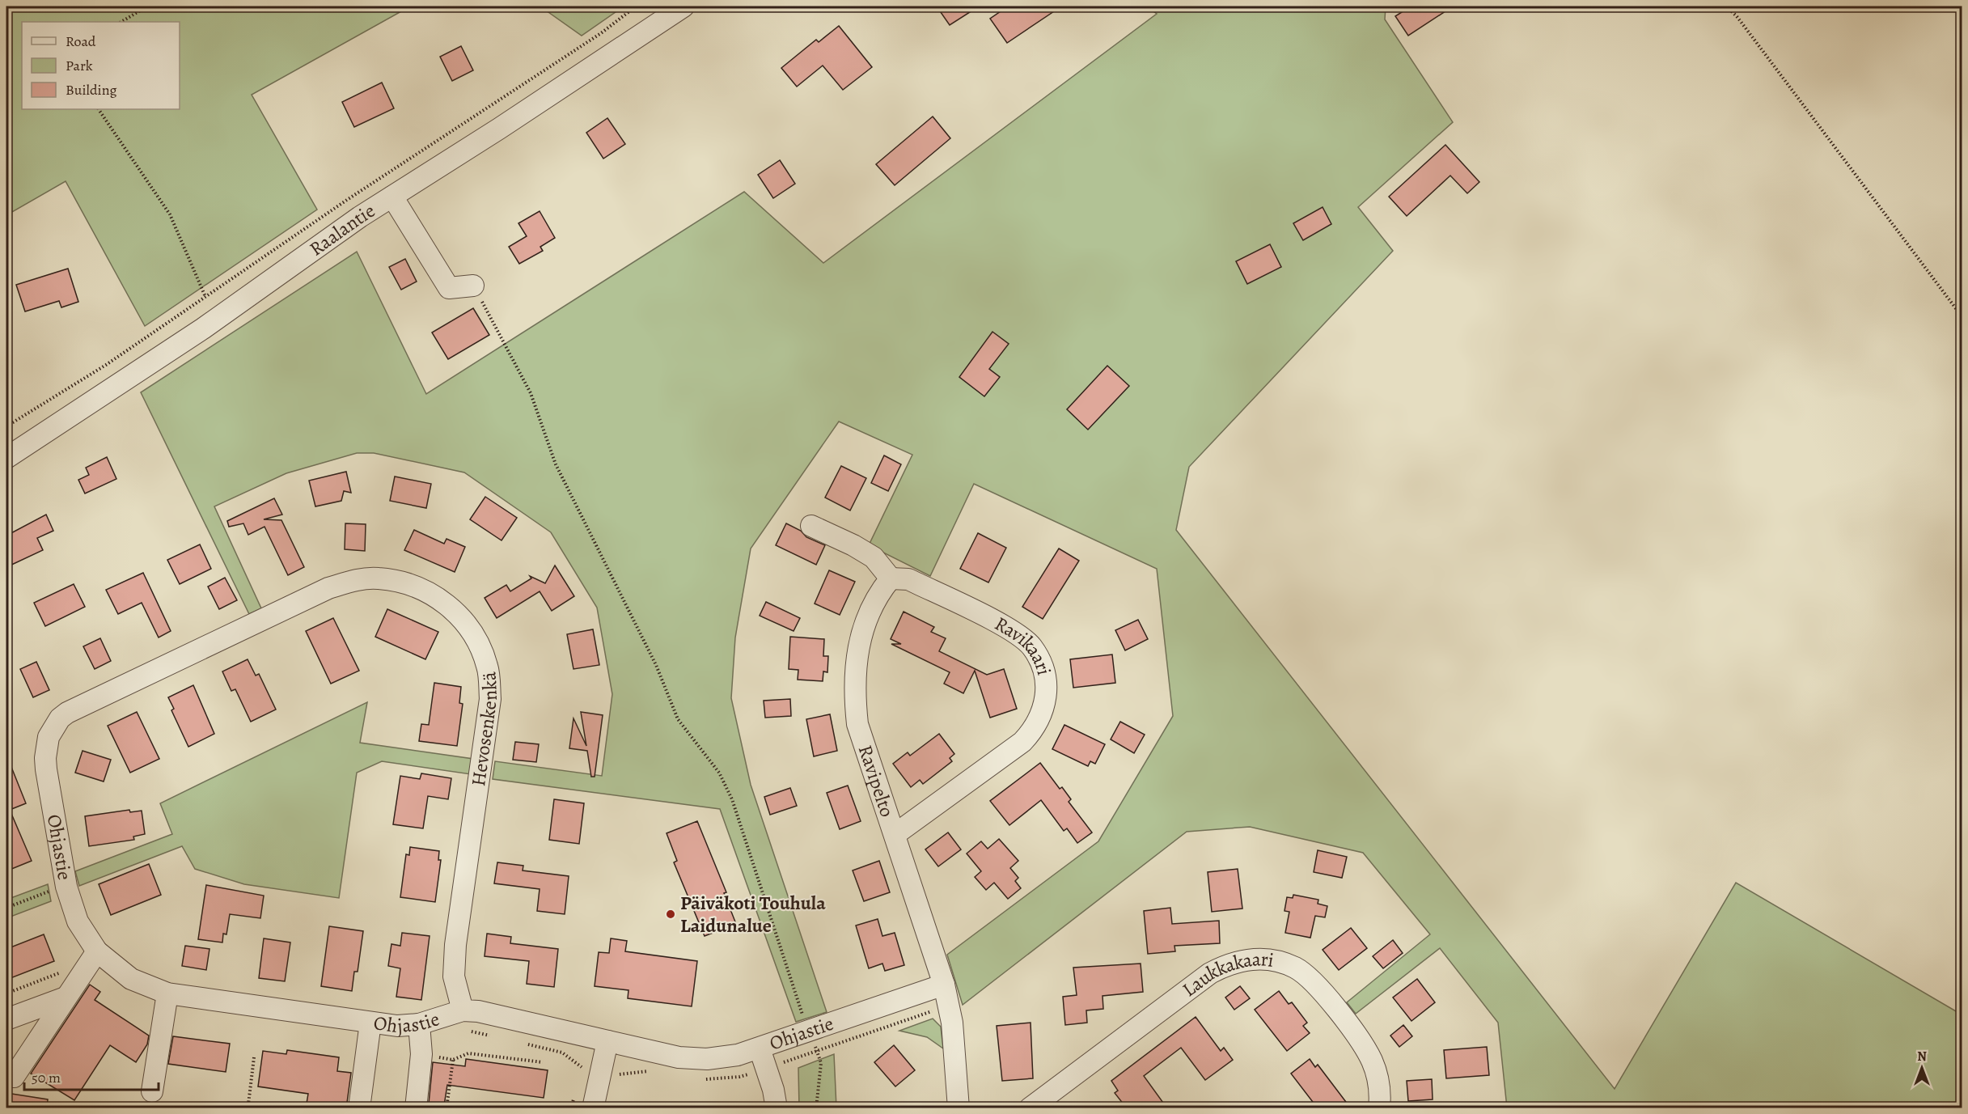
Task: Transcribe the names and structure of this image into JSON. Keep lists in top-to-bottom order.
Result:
{
  "streets": {
    "street": [
      "Raalantie",
      "Ravikaari",
      "Hevosenkenkä",
      "Ravipelto",
      "Ohjastie",
      "Laukkakaari"
    ]
  },
  "crossings": [
    ["Ravikaari", "Ravipelto"],
    ["Hevosenkenkä", "Ohjastie"],
    ["Ravipelto", "Ohjastie"]
  ],
  "places": ["Päiväkoti Touhula Laidunalue"],
  "legend": ["Road", "Park", "Building"],
  "scale_bar": "50 m",
  "north": "top"
}
